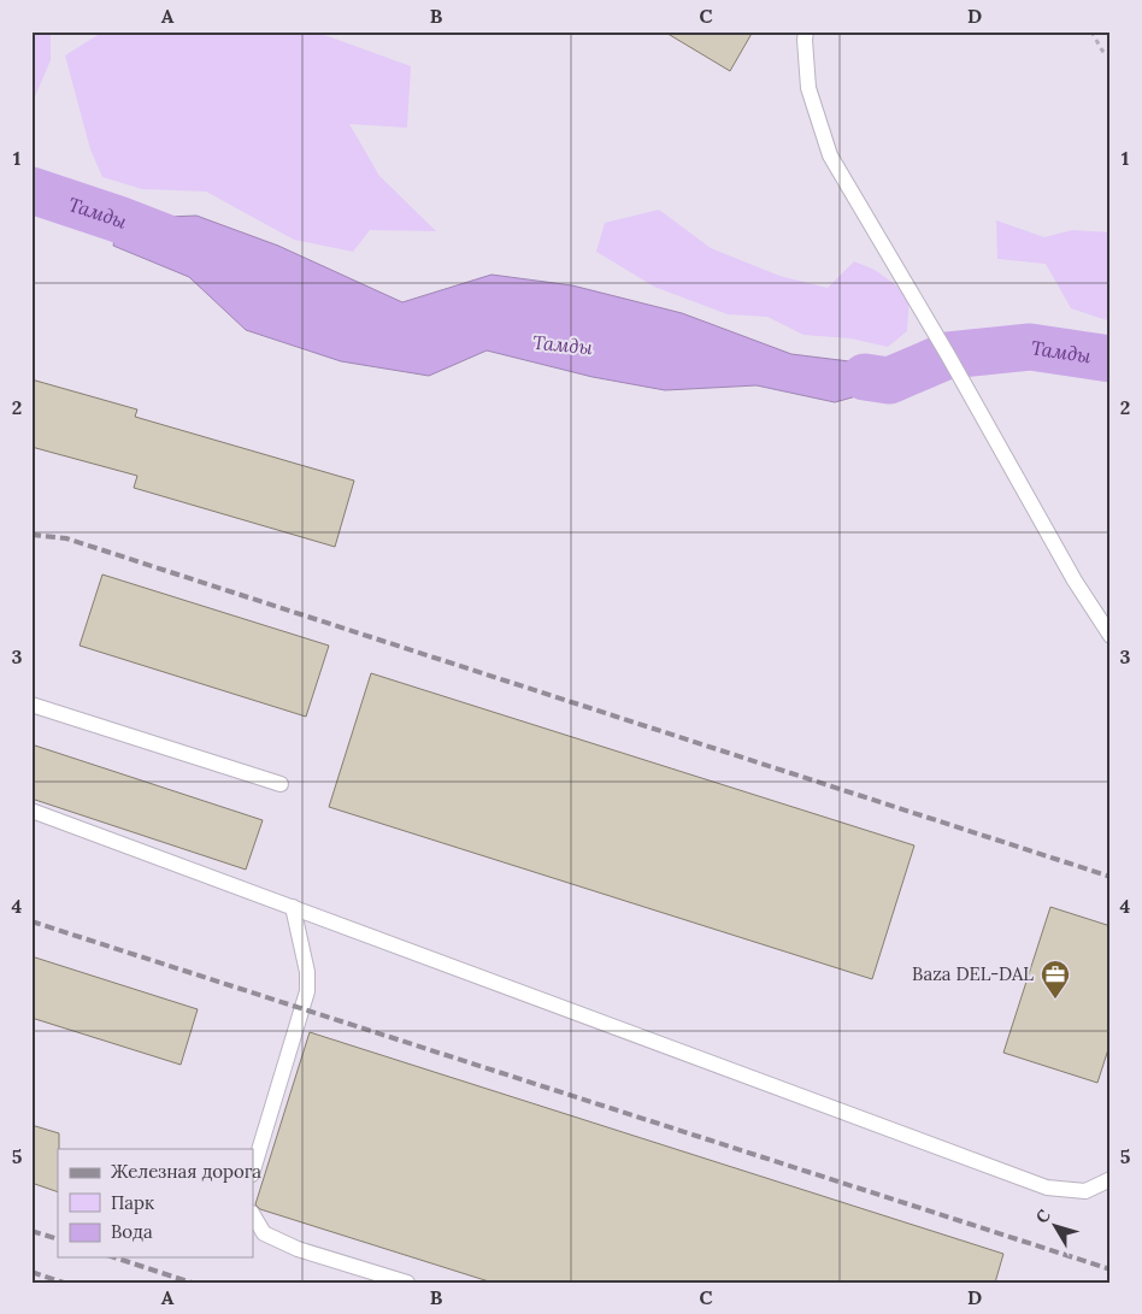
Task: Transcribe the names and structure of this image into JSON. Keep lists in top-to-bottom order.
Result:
{
  "water": ["Тамды"],
  "places": {
    "office": ["Baza DEL-DAL"]
  },
  "legend": ["Железная дорога", "Парк", "Вода"],
  "north": "top left",
  "grid": {
    "columns": [
      "A",
      "B",
      "C",
      "D"
    ],
    "rows": [
      "1",
      "2",
      "3",
      "4",
      "5"
    ]
  }
}
